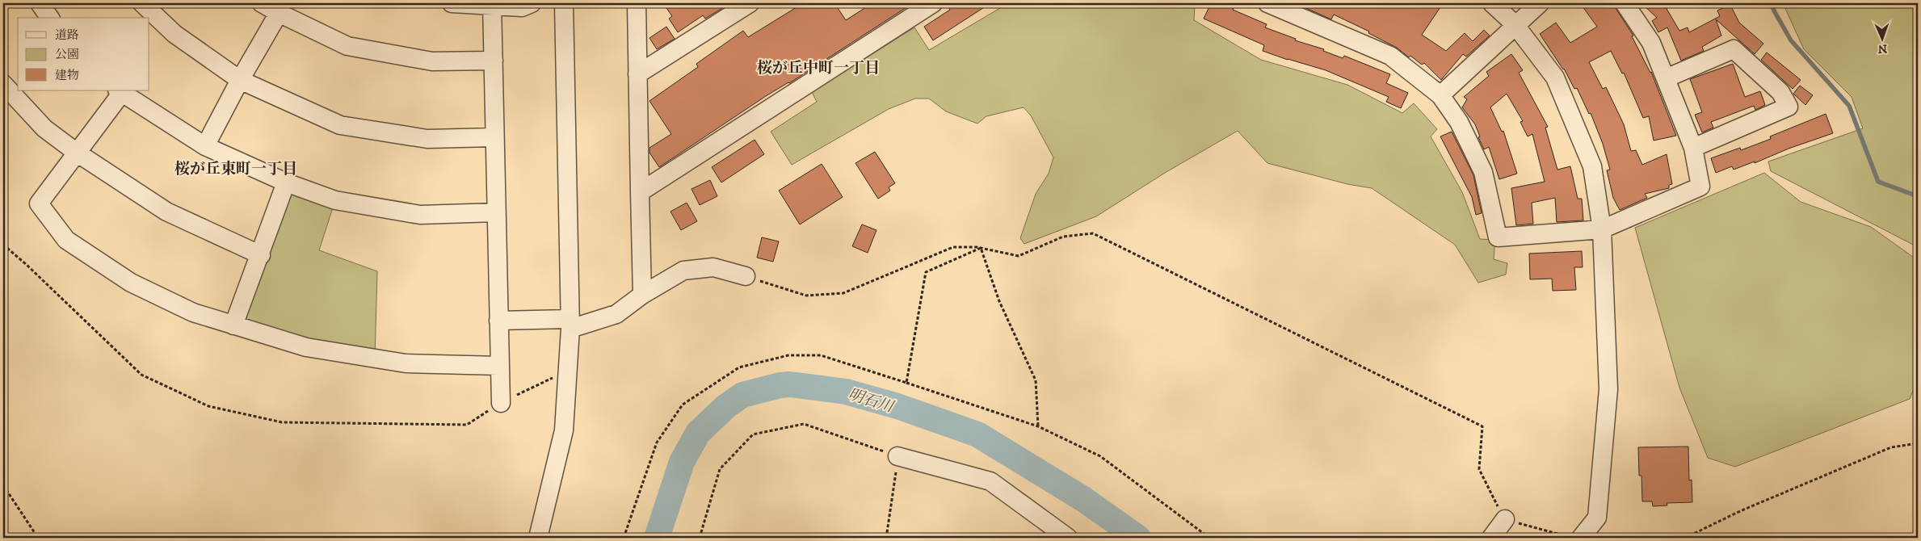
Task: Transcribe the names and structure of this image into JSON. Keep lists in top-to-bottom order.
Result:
{
  "districts": ["桜が丘中町一丁目", "桜が丘東町一丁目"],
  "water": ["明石川"],
  "legend": ["道路", "公園", "建物"],
  "north": "bottom"
}
